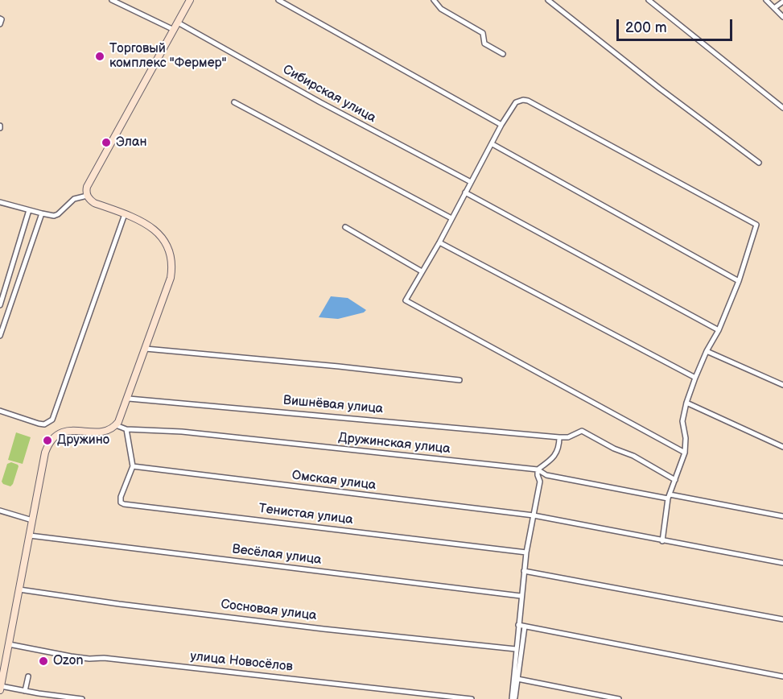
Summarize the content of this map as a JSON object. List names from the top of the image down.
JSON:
{
  "streets": {
    "street": [
      "Сибирская улица",
      "Вишнёвая улица",
      "Дружинская улица",
      "Омская улица",
      "Тенистая улица",
      "Весёлая улица",
      "Сосновая улица",
      "улица Новосёлов"
    ]
  },
  "crossings": [
    ["Омская улица", "Тенистая улица"]
  ],
  "places": [
    "Торговый комплекс \"Фермер\"",
    "Элан",
    "Дружино",
    "Ozon"
  ],
  "scale_bar": "200 m"
}
